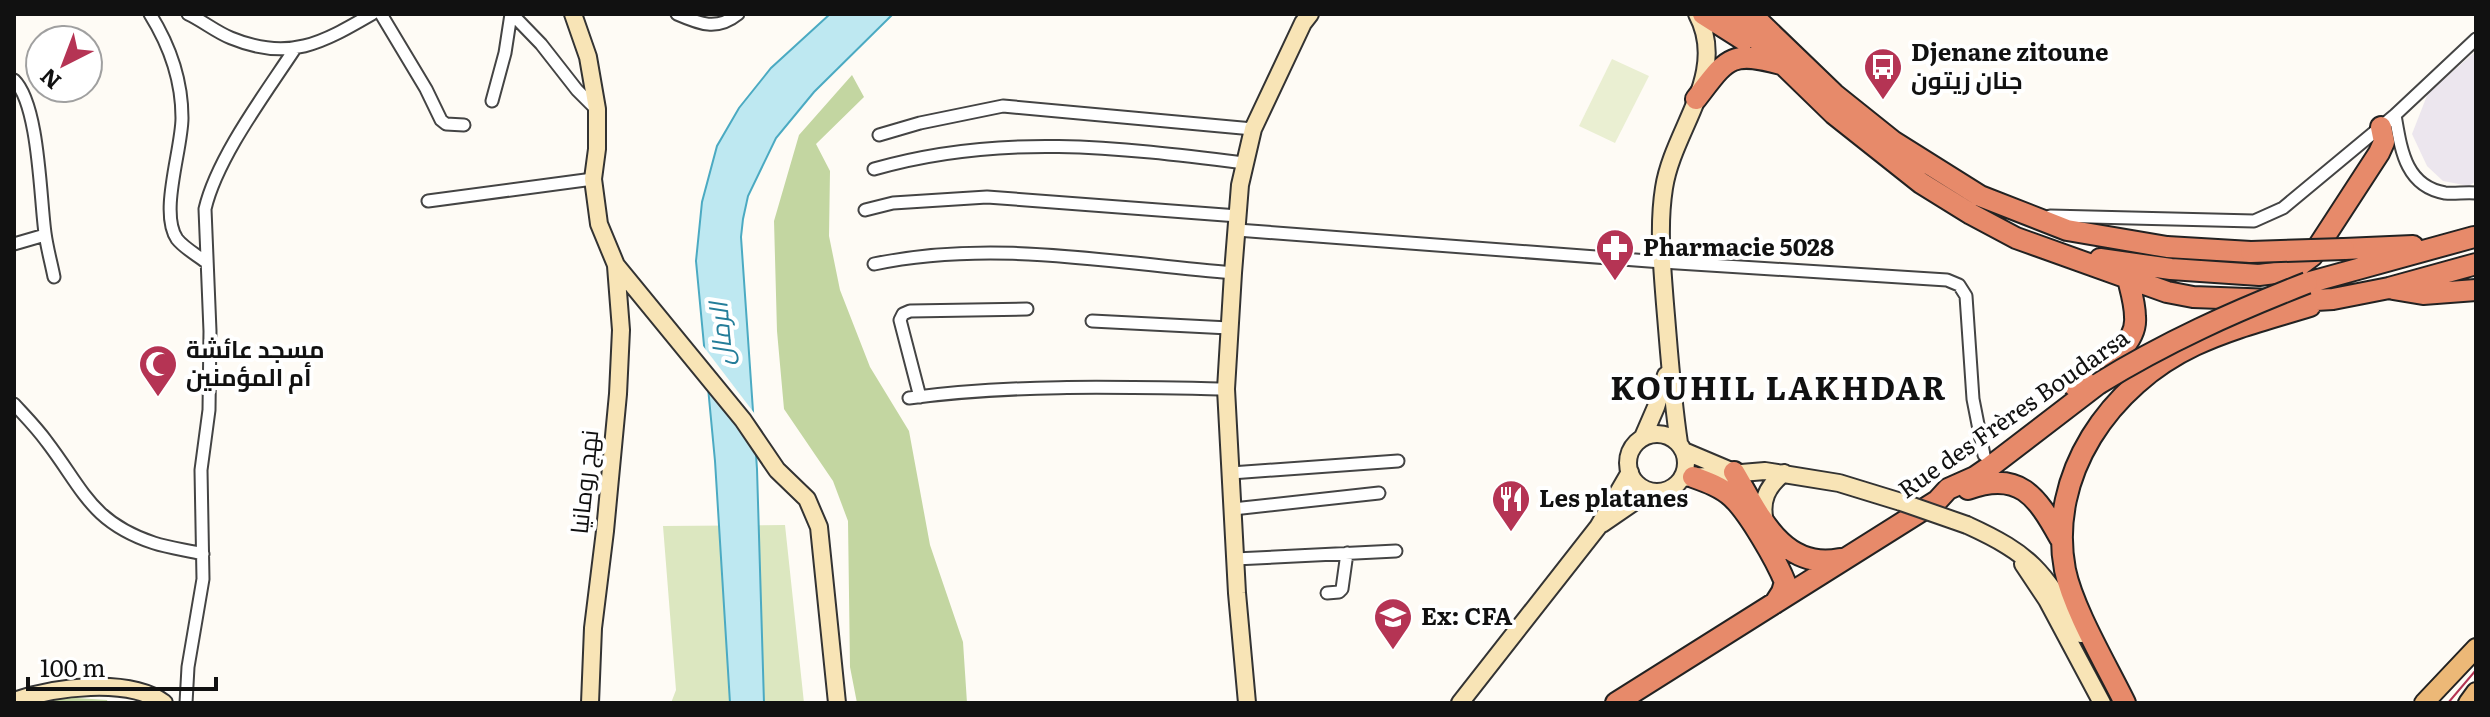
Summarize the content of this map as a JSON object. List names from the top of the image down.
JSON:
{
  "streets": {
    "highway": ["Rue des Frères Boudarsa"],
    "street": ["نهج رومانيا"]
  },
  "districts": ["KOUHIL LAKHDAR"],
  "water": ["الرمال"],
  "places": {
    "bus stop": ["Djenane zitoune جنان زيتون"],
    "pharmacy": ["Pharmacie 5028"],
    "mosque": ["مسجد عائشة أم المؤمنين"],
    "restaurant": ["Les platanes"],
    "school or university": ["Ex: CFA"]
  },
  "scale_bar": "100 m",
  "north": "bottom left"
}
